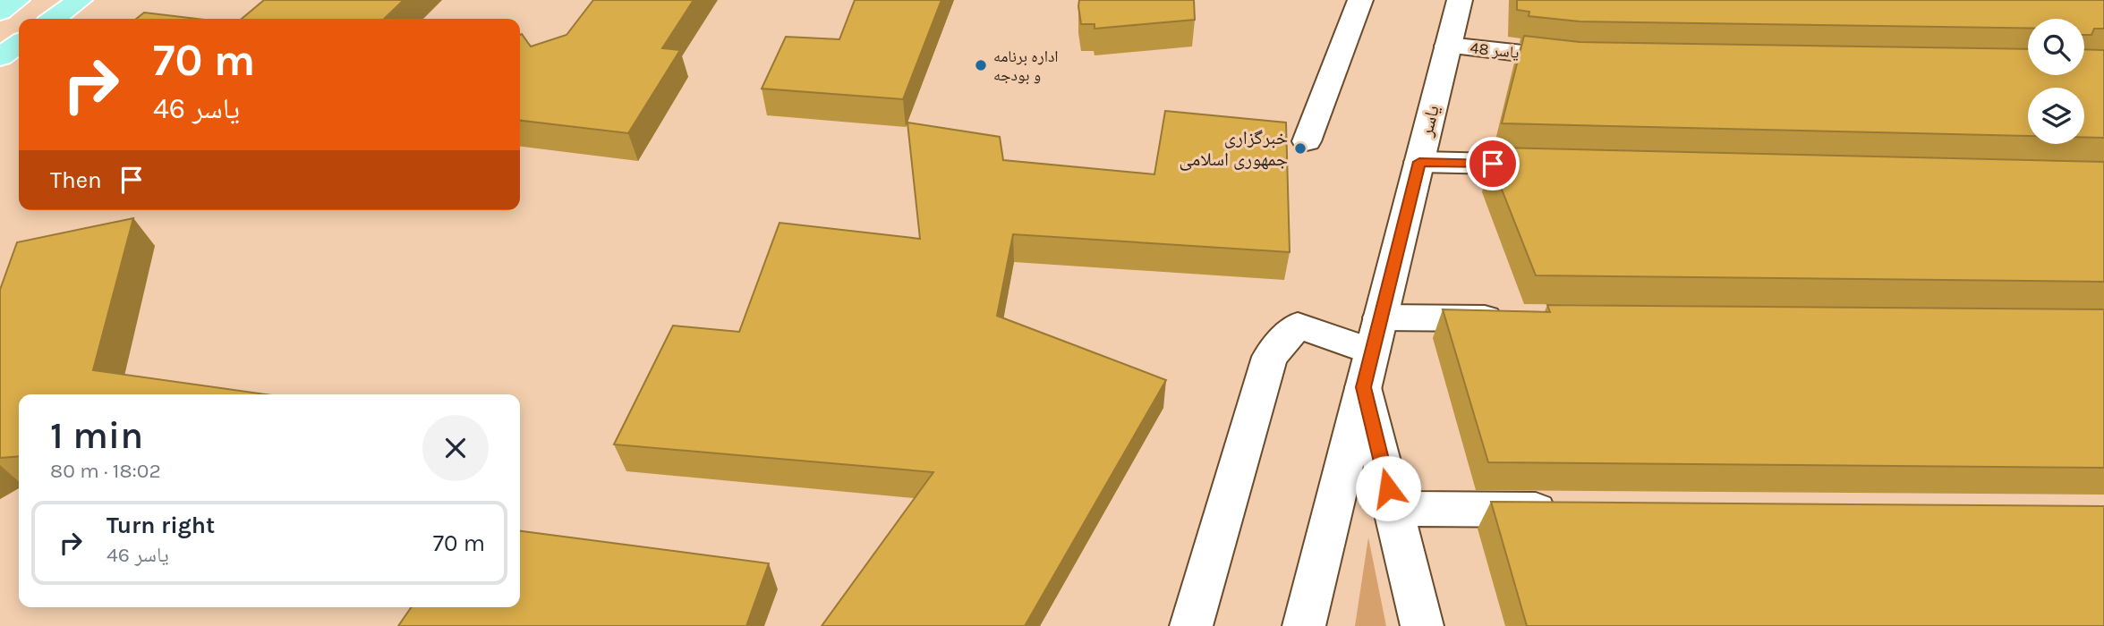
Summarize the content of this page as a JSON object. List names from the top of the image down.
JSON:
{
  "streets": {
    "street": ["یاسر 48", "یاسر"]
  },
  "crossings": [
    ["یاسر 48", "یاسر"]
  ],
  "places": ["اداره برنامه و بودجه", "خبرگزاری جمهوری اسلامی"],
  "page": {
    "turn": ["70 m", "یاسر 46"],
    "then": "Then",
    "heading": ["1 min", "80 m · 18:02"],
    "list": [
      {
        "name": "Turn right",
        "note": "یاسر 46",
        "value": "70 m"
      }
    ]
  }
}
